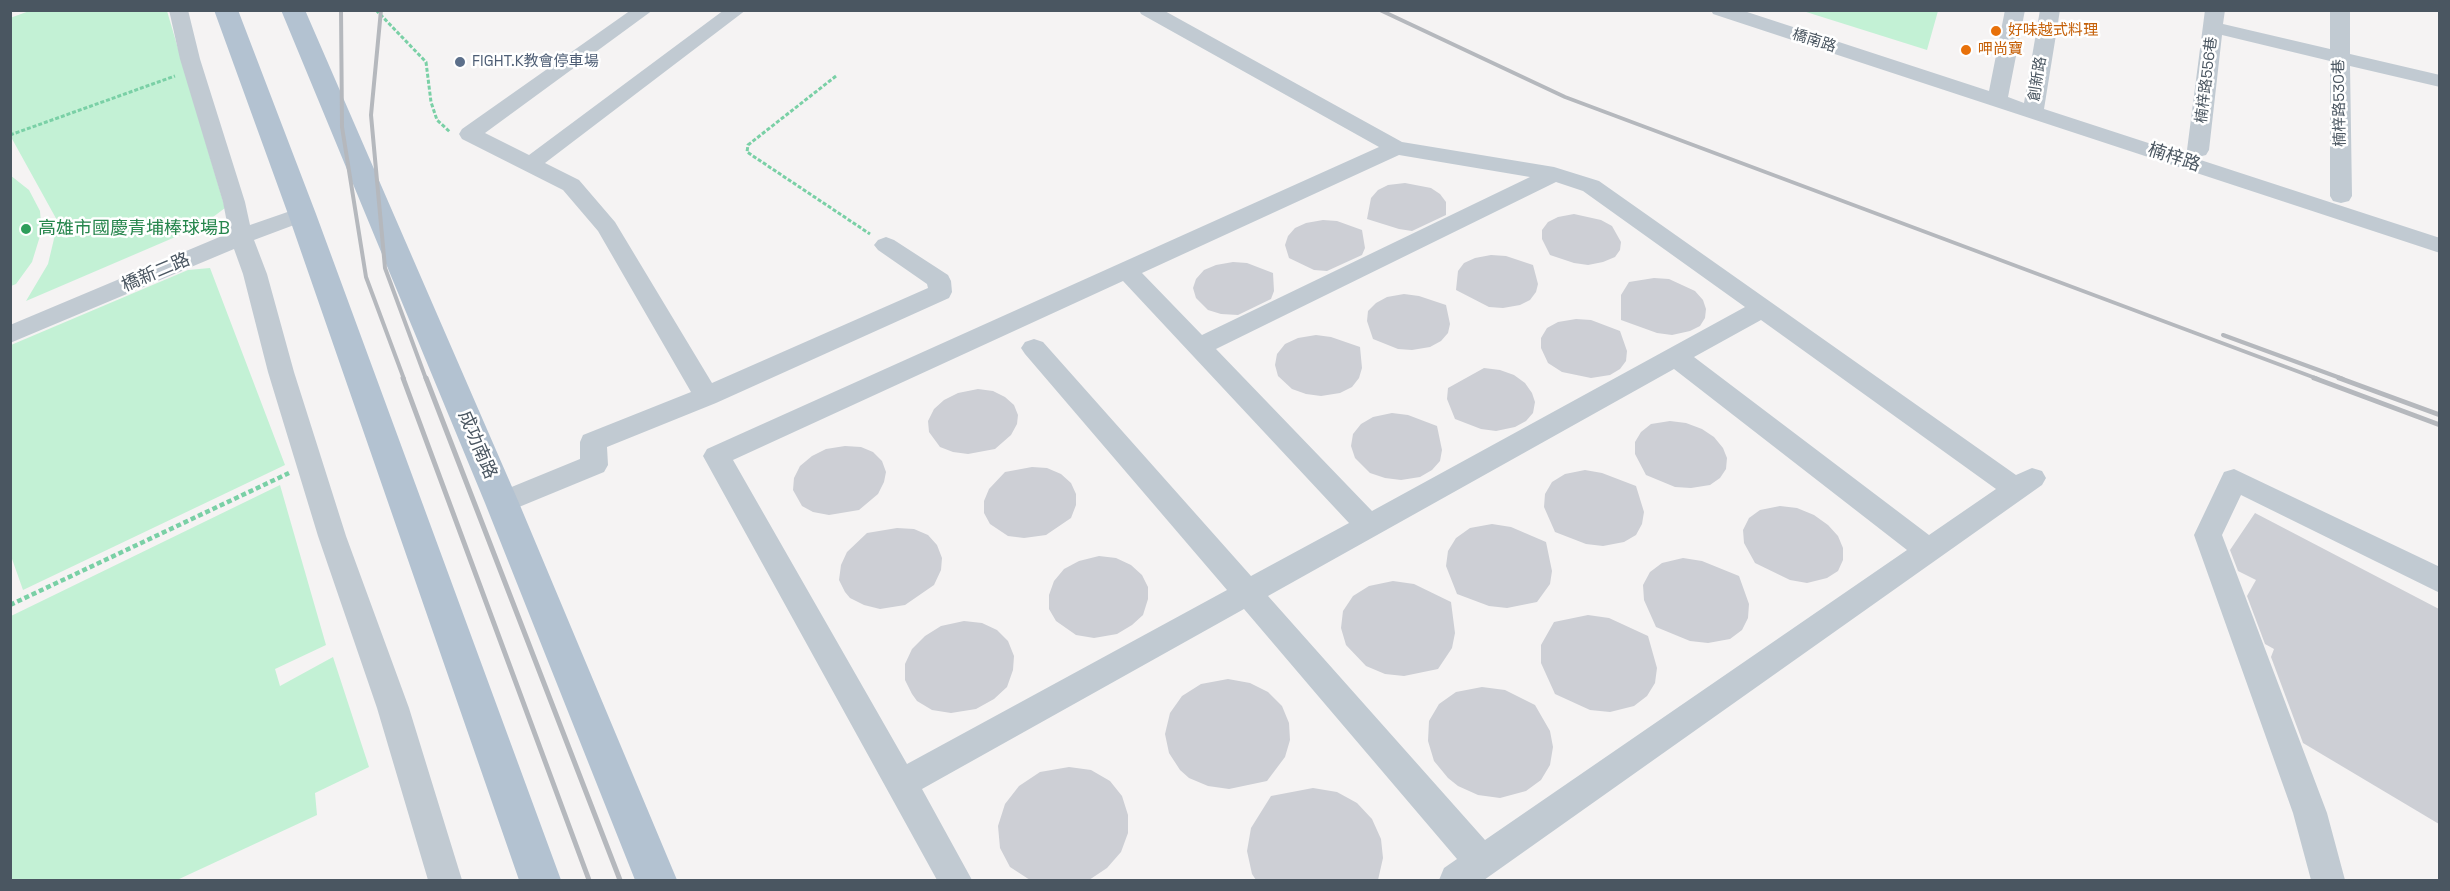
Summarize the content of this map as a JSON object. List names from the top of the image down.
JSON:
{
  "streets": {
    "main road": ["成功南路"],
    "street": [
      "橋南路",
      "創新路",
      "楠梓路556巷",
      "楠梓路530巷",
      "楠梓路",
      "橋新二路"
    ]
  },
  "crossings": [
    ["橋南路", "楠梓路"],
    ["創新路", "楠梓路"],
    ["楠梓路556巷", "楠梓路"],
    ["楠梓路530巷", "楠梓路"]
  ],
  "places": [
    "好味越式料理",
    "呷尚寶",
    "FIGHT.K教會停車場",
    "高雄市國慶青埔棒球場B"
  ]
}
